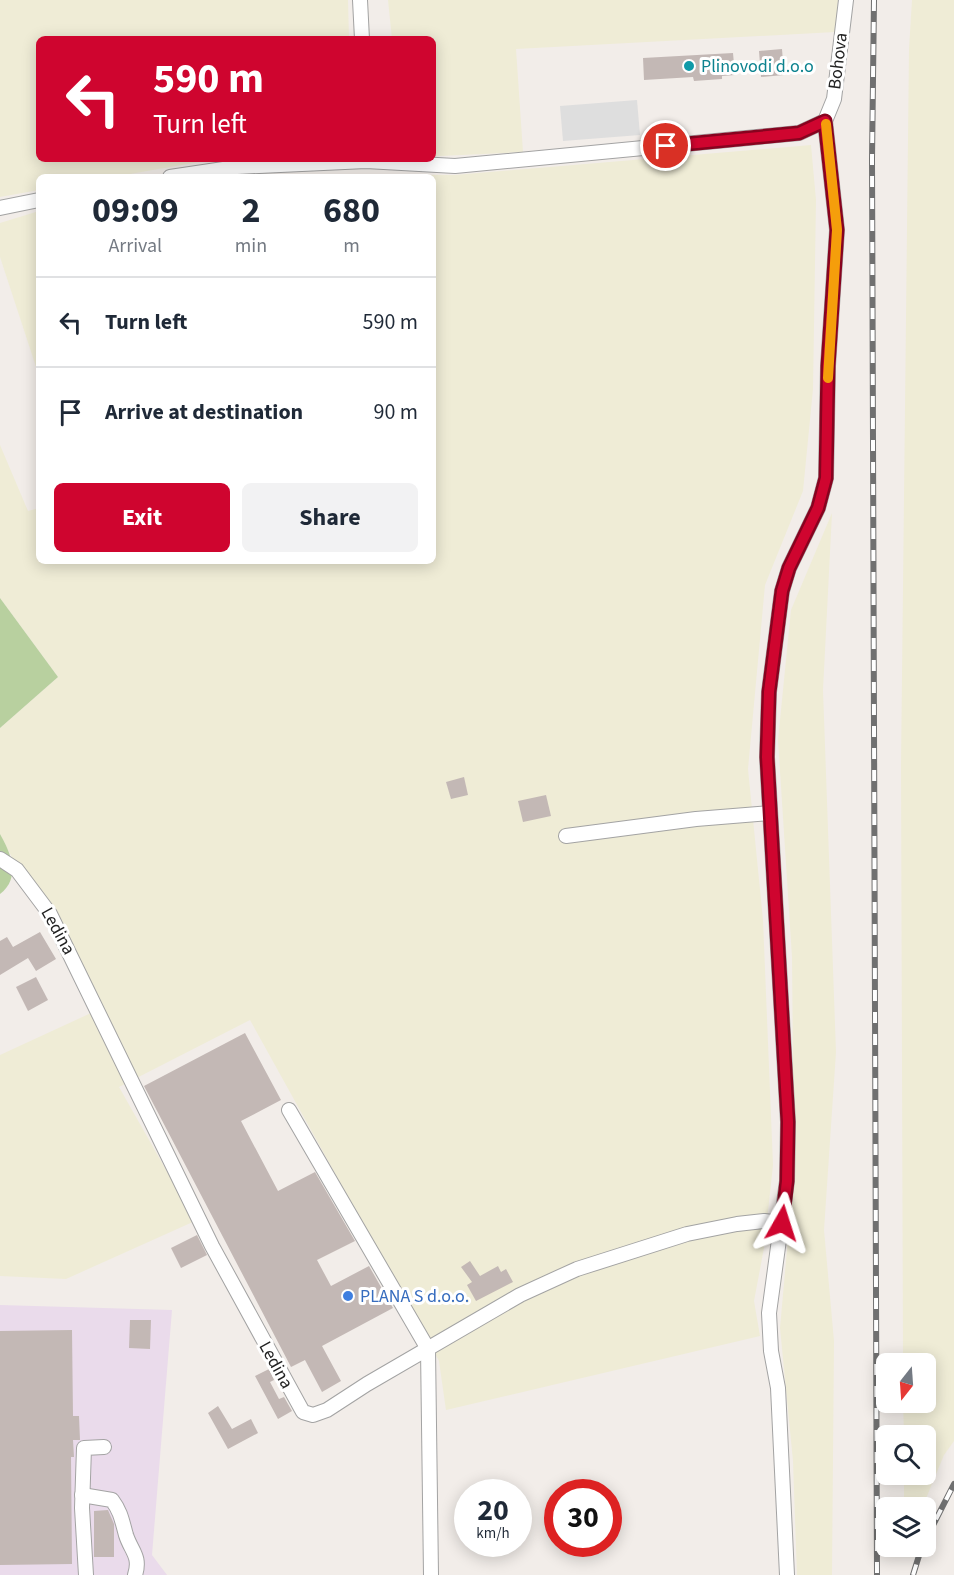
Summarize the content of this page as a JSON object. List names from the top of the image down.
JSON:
{
  "streets": {
    "street": ["Bohova", "Ledina"]
  },
  "places": ["Plinovodi d.o.o", "PLANA S d.o.o."],
  "north": "bottom",
  "page": {
    "turn": ["590 m", "Turn left"],
    "eta": [
      "09:09",
      "Arrival",
      "2",
      "min",
      "680",
      "m"
    ],
    "list": [
      {
        "name": "Turn left",
        "value": "590 m"
      },
      {
        "name": "Arrive at destination",
        "value": "90 m"
      }
    ],
    "buttons": ["Exit", "Share"],
    "speed": "20 km/h",
    "limit": "30"
  }
}
